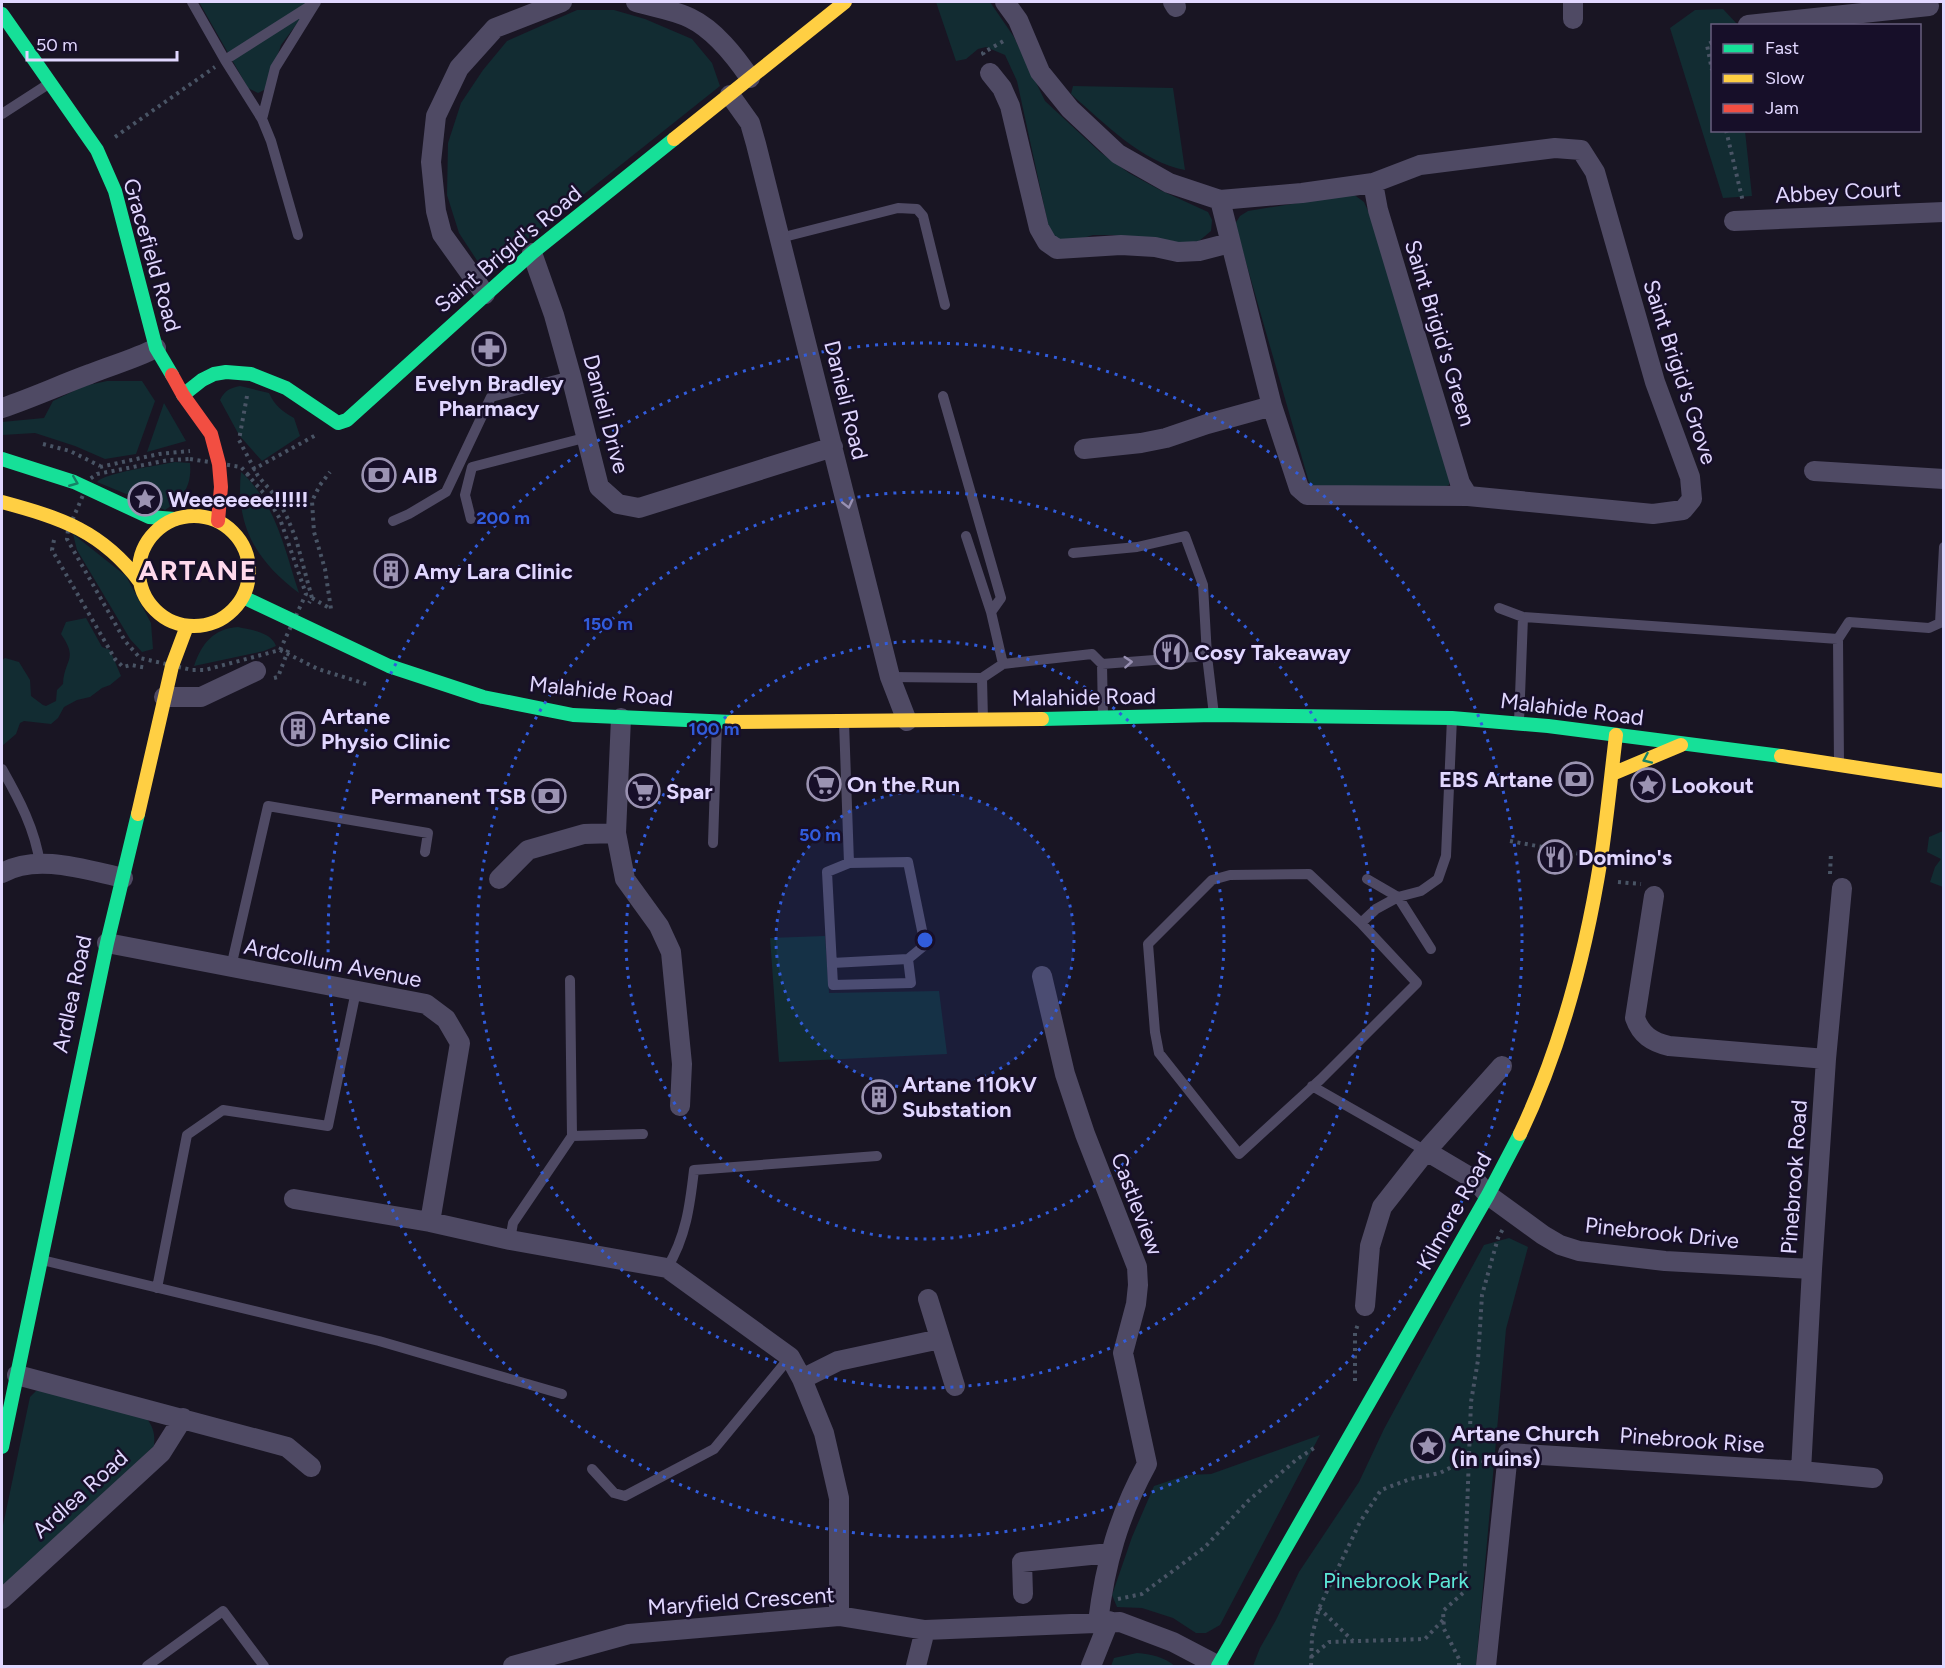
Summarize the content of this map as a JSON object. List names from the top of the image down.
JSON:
{
  "streets": {
    "main road": [
      "Saint Brigid's Road",
      "Gracefield Road",
      "Malahide Road",
      "Ardlea Road",
      "Kilmore Road"
    ],
    "street": [
      "Abbey Court",
      "Saint Brigid's Green",
      "Saint Brigid's Grove",
      "Danieli Road",
      "Danieli Drive",
      "Ardcollum Avenue",
      "Pinebrook Road",
      "Castleview",
      "Pinebrook Drive",
      "Pinebrook Rise",
      "Maryfield Crescent"
    ]
  },
  "crossings": [
    ["Saint Brigid's Road", "Danieli Road"],
    ["Saint Brigid's Road", "Danieli Drive"],
    ["Gracefield Road", "Malahide Road"],
    ["Gracefield Road", "Ardlea Road"],
    ["Saint Brigid's Green", "Saint Brigid's Grove"],
    ["Danieli Road", "Danieli Drive"],
    ["Danieli Road", "Malahide Road"],
    ["Malahide Road", "Ardlea Road"],
    ["Malahide Road", "Kilmore Road"],
    ["Ardcollum Avenue", "Ardlea Road"],
    ["Pinebrook Road", "Pinebrook Drive"],
    ["Pinebrook Road", "Pinebrook Rise"],
    ["Castleview", "Maryfield Crescent"],
    ["Kilmore Road", "Pinebrook Drive"],
    ["Kilmore Road", "Maryfield Crescent"]
  ],
  "one_way": ["Danieli Road"],
  "districts": ["ARTANE"],
  "parks": ["Pinebrook Park"],
  "places": {
    "pharmacy": ["Evelyn Bradley Pharmacy"],
    "bank": ["AIB", "EBS Artane", "Permanent TSB"],
    "place": ["Weeeeeee!!!!!", "Lookout", "Artane Church (in ruins)"],
    "building": ["Amy Lara Clinic", "Artane Physio Clinic", "Artane 110kV Substation"],
    "restaurant": ["Cosy Takeaway", "Domino's"],
    "supermarket": ["On the Run", "Spar"]
  },
  "legend": ["Fast", "Slow", "Jam"],
  "scale_bar": "50 m",
  "rings": [
    "200 m",
    "150 m",
    "100 m",
    "50 m"
  ]
}
